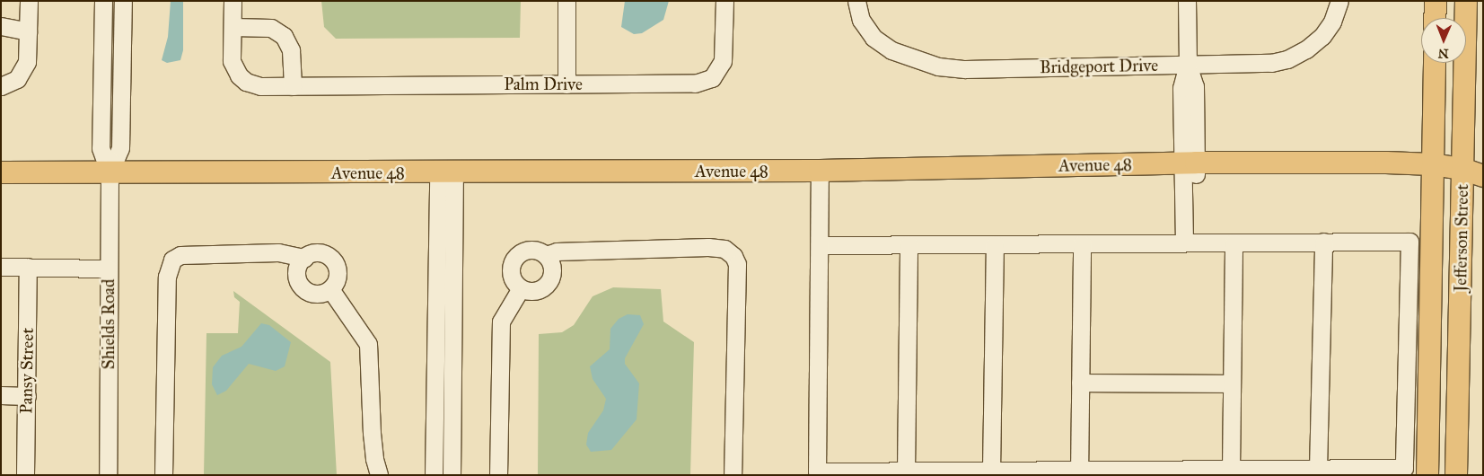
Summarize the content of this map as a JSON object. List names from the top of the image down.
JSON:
{
  "streets": {
    "main road": ["Avenue 48", "Jefferson Street"],
    "street": [
      "Bridgeport Drive",
      "Palm Drive",
      "Shields Road",
      "Pansy Street"
    ]
  },
  "crossings": [
    ["Avenue 48", "Jefferson Street"],
    ["Avenue 48", "Shields Road"]
  ],
  "north": "bottom"
}
